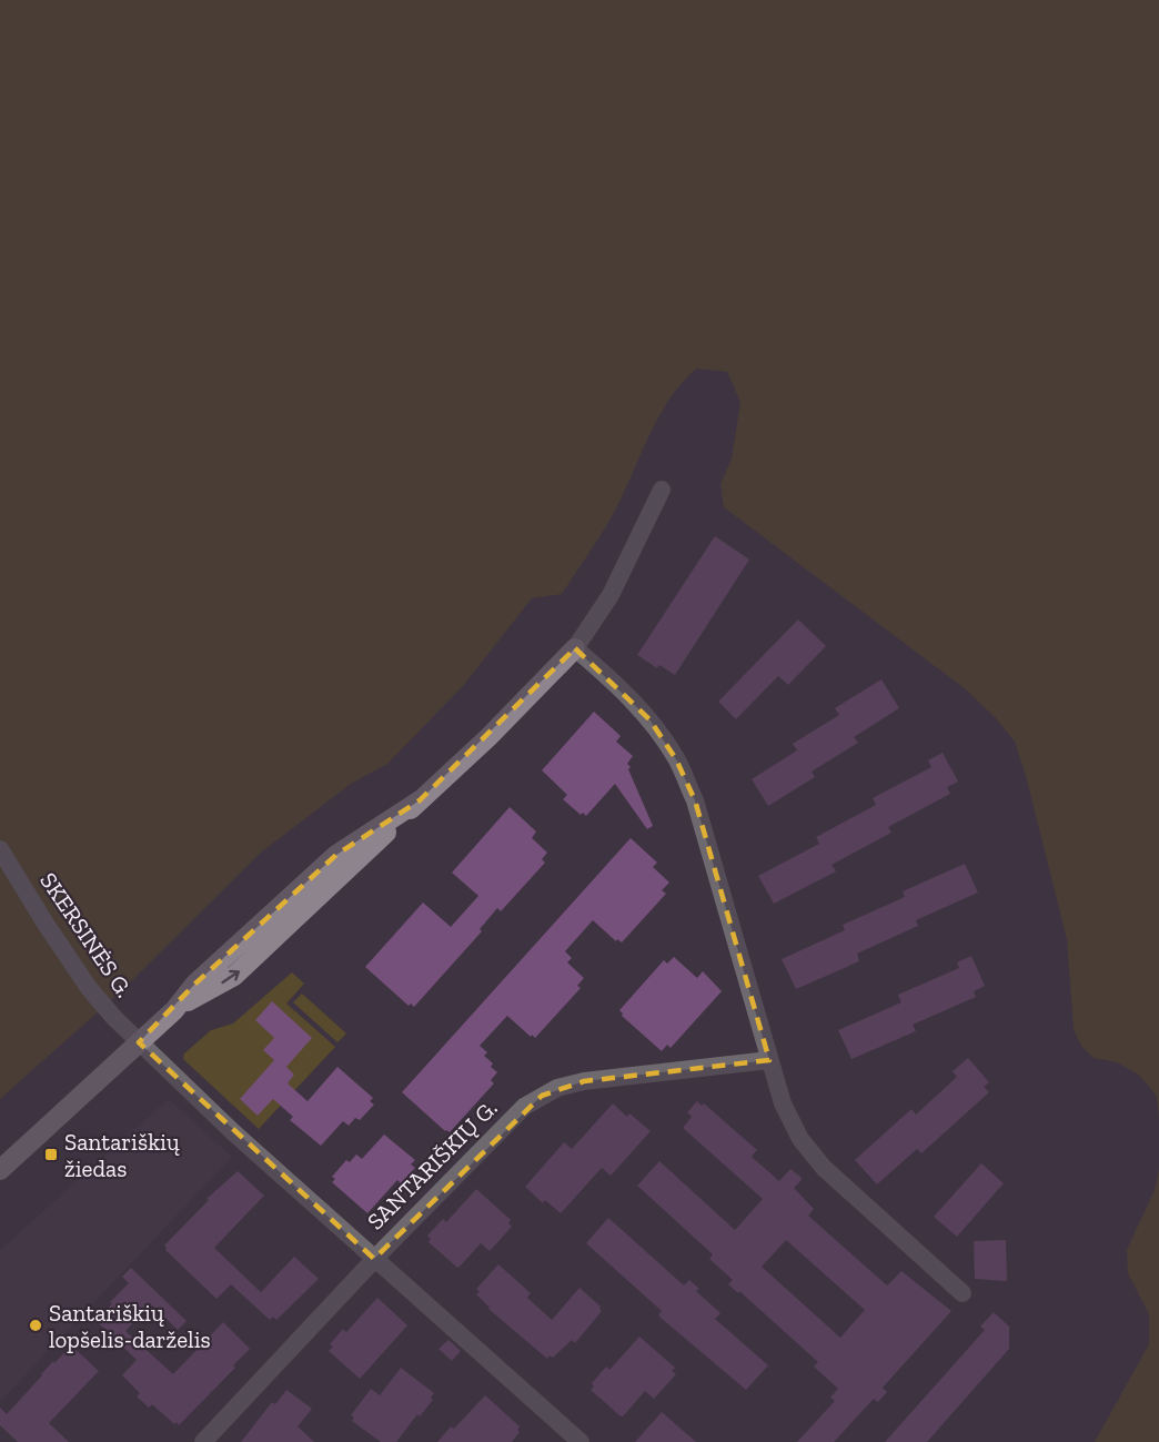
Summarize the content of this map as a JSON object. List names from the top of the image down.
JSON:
{
  "streets": {
    "street": ["SKERSINĖS G.", "SANTARIŠKIŲ G."]
  },
  "crossings": [
    ["SKERSINĖS G.", "SANTARIŠKIŲ G."]
  ],
  "places": {
    "transit": ["Santariškių žiedas"],
    "other": ["Santariškių lopšelis-darželis"]
  }
}
